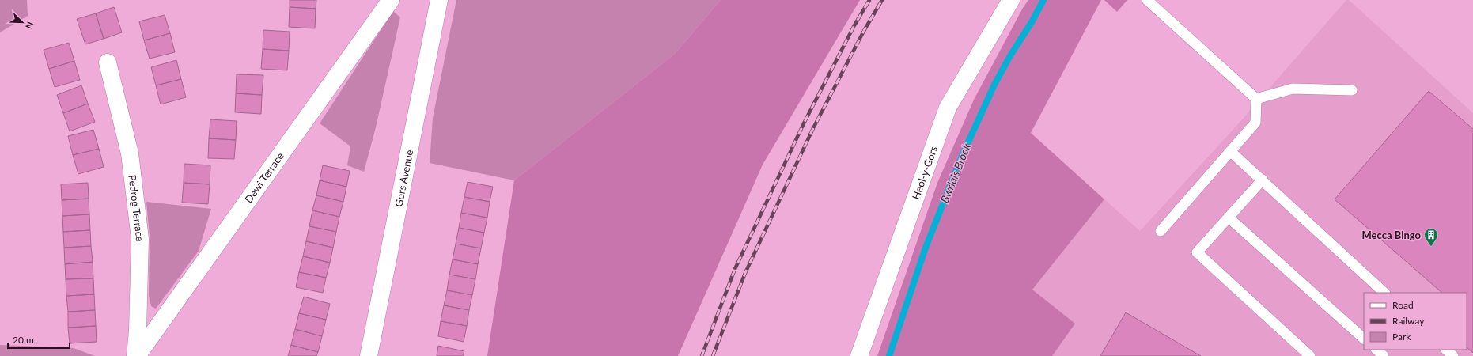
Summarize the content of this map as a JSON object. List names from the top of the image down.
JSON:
{
  "streets": {
    "street": [
      "Heol-y-Gors",
      "Dewi Terrace",
      "Gors Avenue",
      "Pedrog Terrace"
    ]
  },
  "crossings": [
    ["Dewi Terrace", "Pedrog Terrace"]
  ],
  "water": ["Bwrlais Brook"],
  "places": {
    "building": ["Mecca Bingo"]
  },
  "legend": ["Road", "Railway", "Park"],
  "scale_bar": "20 m",
  "north": "bottom right"
}
